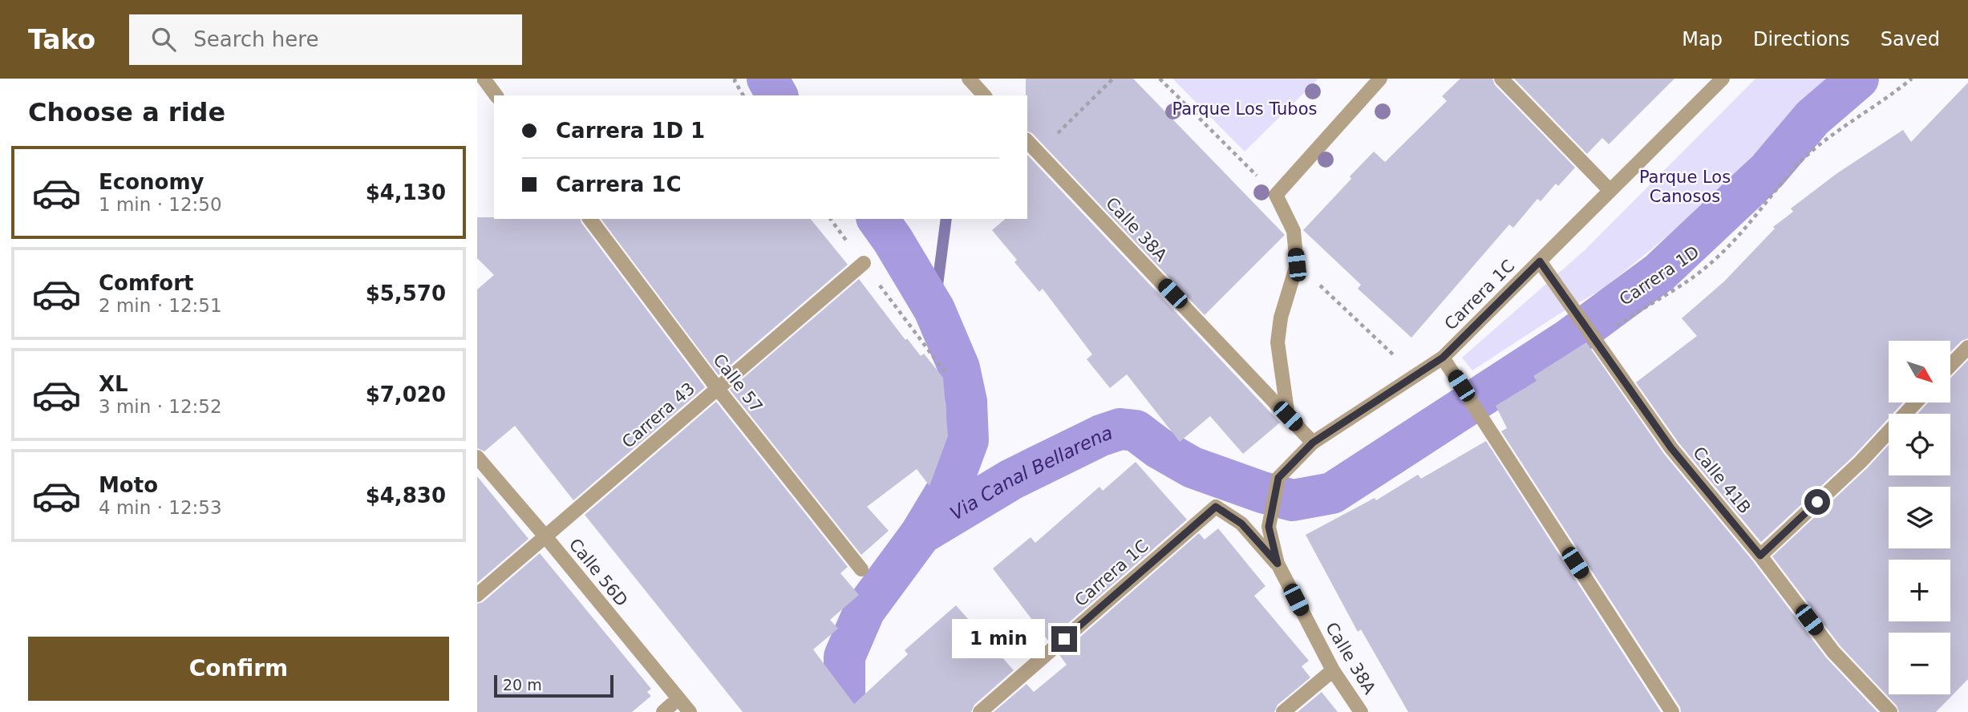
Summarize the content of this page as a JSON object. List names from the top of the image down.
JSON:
{
  "streets": {
    "street": [
      "Calle 38A",
      "Carrera 1C",
      "Calle 57",
      "Carrera 43",
      "Calle 41B",
      "Calle 56D"
    ],
    "path": ["Carrera 1D"]
  },
  "crossings": [
    ["Calle 38A", "Carrera 1C"],
    ["Carrera 1D", "Calle 41B"],
    ["Carrera 1C", "Calle 41B"],
    ["Calle 57", "Carrera 43"],
    ["Carrera 43", "Calle 56D"]
  ],
  "water": ["Via Canal Bellarena"],
  "parks": ["Parque Los Tubos", "Parque Los Canosos"],
  "scale_bar": "20 m",
  "north": "bottom right",
  "page": {
    "header": "Tako",
    "search": "Search here",
    "nav": ["Map", "Directions", "Saved"],
    "heading": "Choose a ride",
    "banner": ["Carrera 1D 1", "Carrera 1C"],
    "list": [
      {
        "name": "Economy",
        "note": "1 min · 12:50",
        "value": "$4,130"
      },
      {
        "name": "Comfort",
        "note": "2 min · 12:51",
        "value": "$5,570"
      },
      {
        "name": "XL",
        "note": "3 min · 12:52",
        "value": "$7,020"
      },
      {
        "name": "Moto",
        "note": "4 min · 12:53",
        "value": "$4,830"
      }
    ],
    "map_buttons": ["+", "−"],
    "bubble": "1 min",
    "buttons": "Confirm",
    "scale": "20 m"
  }
}
